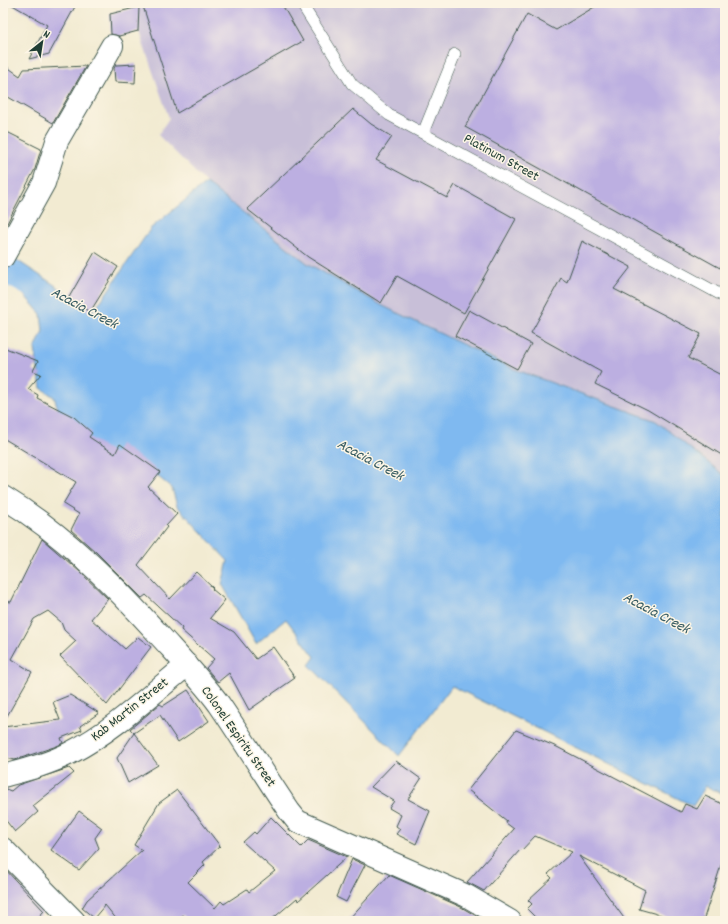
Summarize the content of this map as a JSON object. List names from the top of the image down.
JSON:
{
  "streets": {
    "street": ["Kab Martin Street", "Colonel Espiritu Street"],
    "lane": ["Platinum Street"]
  },
  "crossings": [
    ["Kab Martin Street", "Colonel Espiritu Street"]
  ],
  "water": ["Acacia Creek"],
  "north": "top right"
}
